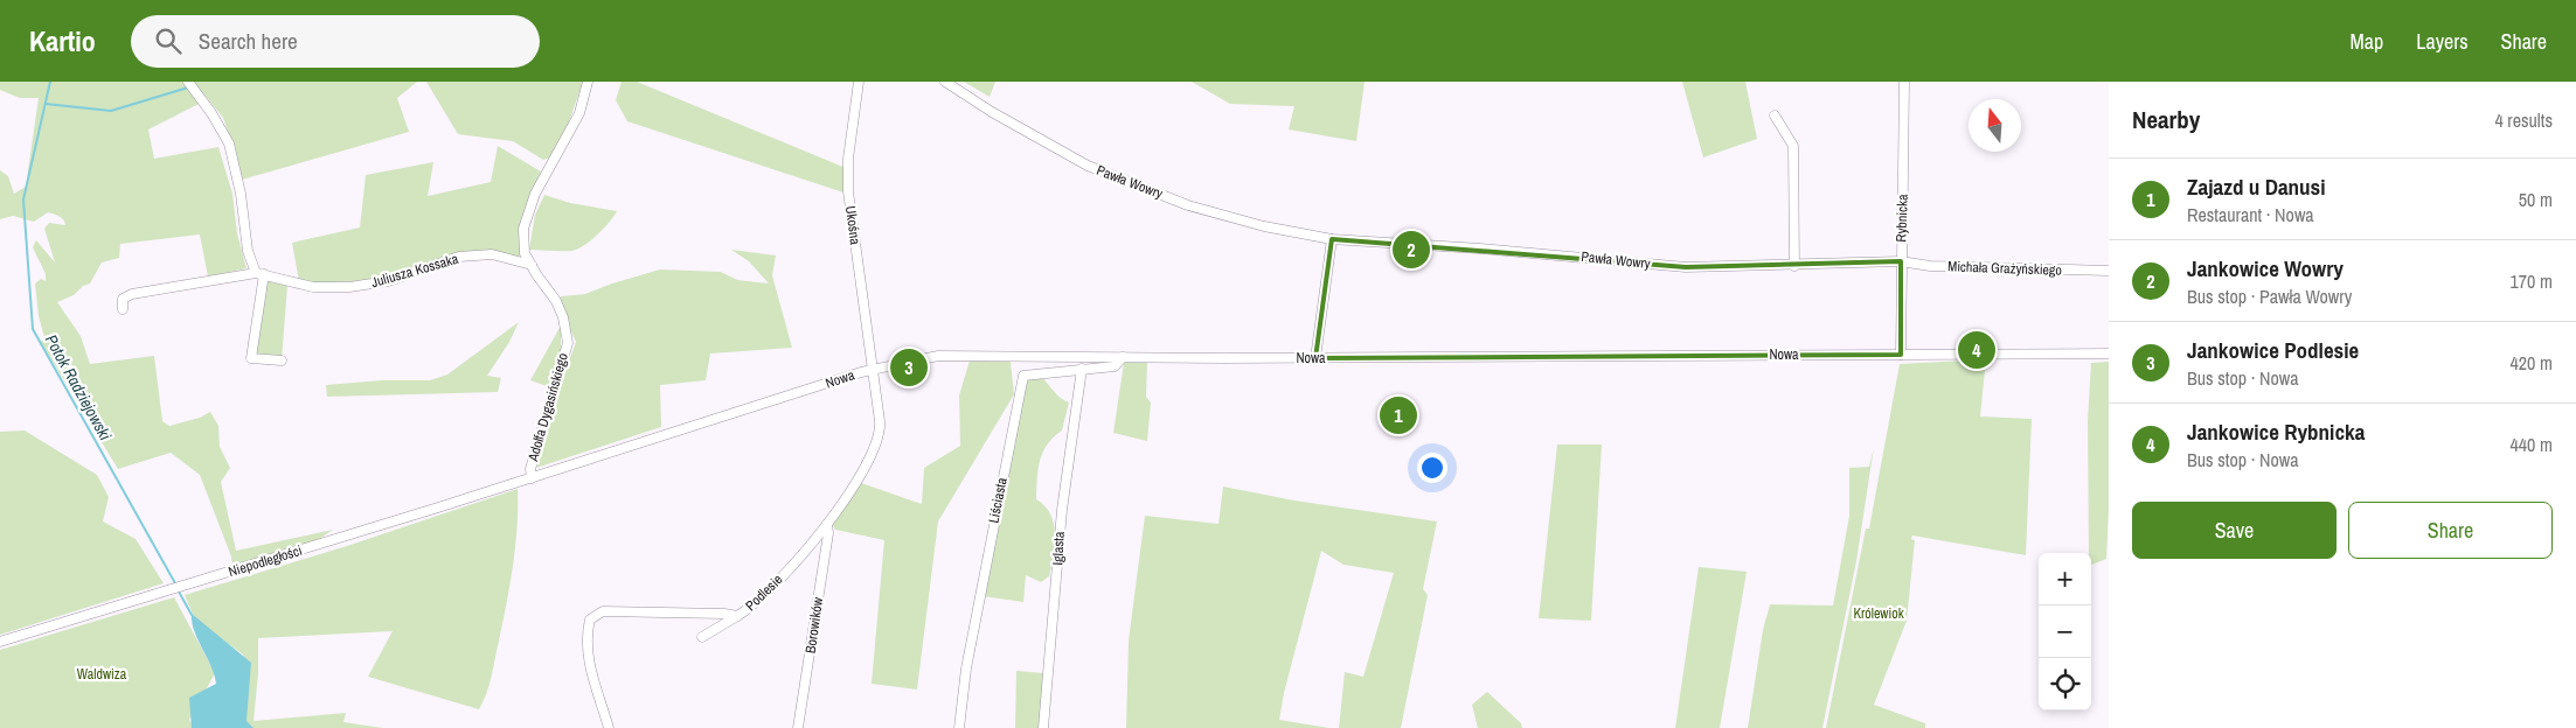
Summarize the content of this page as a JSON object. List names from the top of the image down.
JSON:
{
  "streets": {
    "street": [
      "Pawła Wowry",
      "Rybnicka",
      "Ukośna",
      "Michała Grażyńskiego",
      "Juliusza Kossaka",
      "Nowa",
      "Adolfa Dygasińskiego",
      "Liściasta",
      "Iglasta",
      "Niepodległości",
      "Podlesie",
      "Borowików"
    ]
  },
  "crossings": [
    ["Pawła Wowry", "Rybnicka"],
    ["Pawła Wowry", "Michała Grażyńskiego"],
    ["Rybnicka", "Michała Grażyńskiego"],
    ["Rybnicka", "Nowa"],
    ["Ukośna", "Nowa"],
    ["Ukośna", "Podlesie"],
    ["Juliusza Kossaka", "Adolfa Dygasińskiego"],
    ["Nowa", "Adolfa Dygasińskiego"],
    ["Nowa", "Liściasta"],
    ["Nowa", "Niepodległości"],
    ["Nowa", "Podlesie"],
    ["Adolfa Dygasińskiego", "Niepodległości"],
    ["Liściasta", "Iglasta"],
    ["Podlesie", "Borowików"]
  ],
  "water": ["Potok Radziejowski"],
  "parks": ["Królewiok", "Waldwiza"],
  "north": "top",
  "page": {
    "header": "Kartio",
    "search": "Search here",
    "nav": ["Map", "Layers", "Share"],
    "heading": ["Nearby", "4 results"],
    "list": [
      {
        "mark": "1",
        "name": "Zajazd u Danusi",
        "note": "Restaurant · Nowa",
        "value": "50 m"
      },
      {
        "mark": "2",
        "name": "Jankowice Wowry",
        "note": "Bus stop · Pawła Wowry",
        "value": "170 m"
      },
      {
        "mark": "3",
        "name": "Jankowice Podlesie",
        "note": "Bus stop · Nowa",
        "value": "420 m"
      },
      {
        "mark": "4",
        "name": "Jankowice Rybnicka",
        "note": "Bus stop · Nowa",
        "value": "440 m"
      }
    ],
    "pins": [
      "2",
      "4",
      "3",
      "1"
    ],
    "buttons": ["Save", "Share"],
    "map_buttons": ["+", "−"]
  }
}
